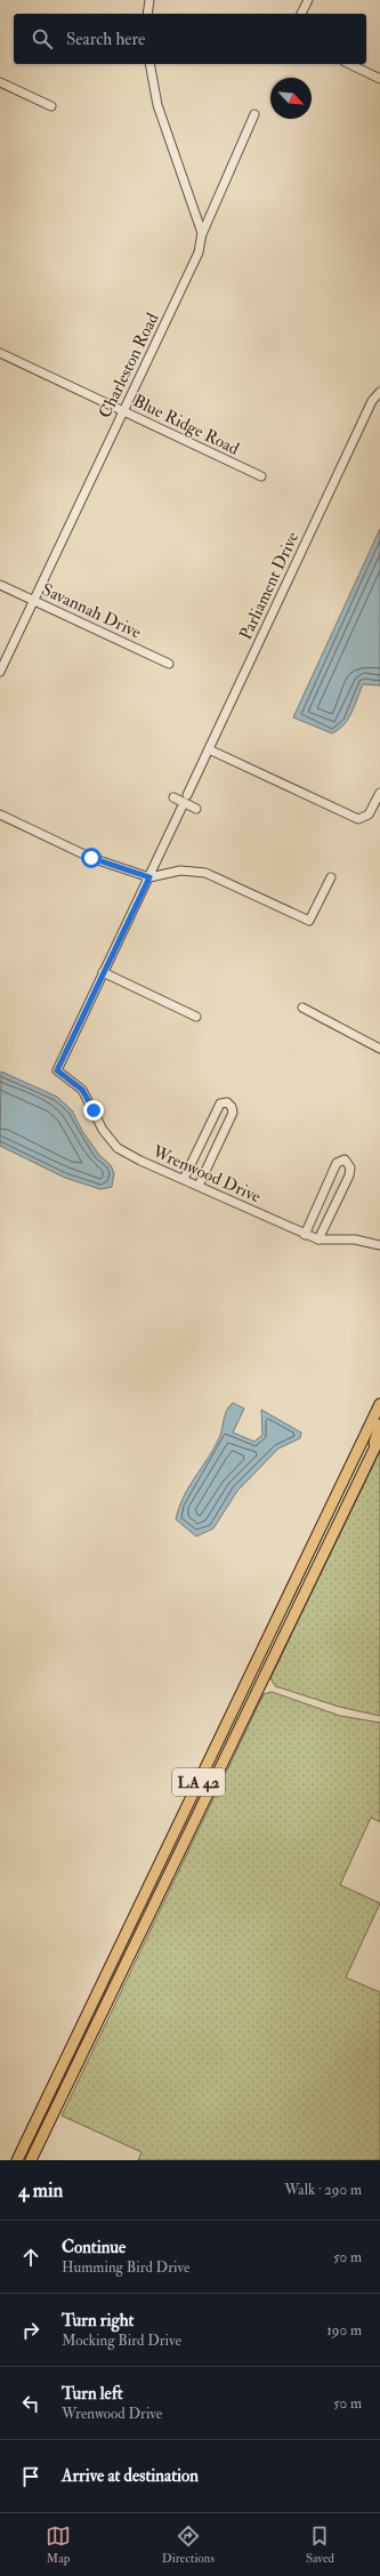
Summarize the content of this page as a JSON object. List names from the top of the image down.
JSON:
{
  "streets": {
    "main road": ["LA 42"],
    "street": [
      "Charleston Road",
      "Blue Ridge Road",
      "Parliament Drive",
      "Savannah Drive",
      "Wrenwood Drive"
    ]
  },
  "crossings": [
    ["Charleston Road", "Blue Ridge Road"],
    ["Charleston Road", "Savannah Drive"],
    ["Parliament Drive", "Wrenwood Drive"]
  ],
  "north": "bottom right",
  "page": {
    "search": "Search here",
    "heading": ["4 min", "Walk · 290 m"],
    "list": [
      ["Continue", "Humming Bird Drive", "50 m"],
      ["Turn right", "Mocking Bird Drive", "190 m"],
      ["Turn left", "Wrenwood Drive", "50 m"],
      "Arrive at destination"
    ],
    "nav": ["Map", "Directions", "Saved"]
  }
}
